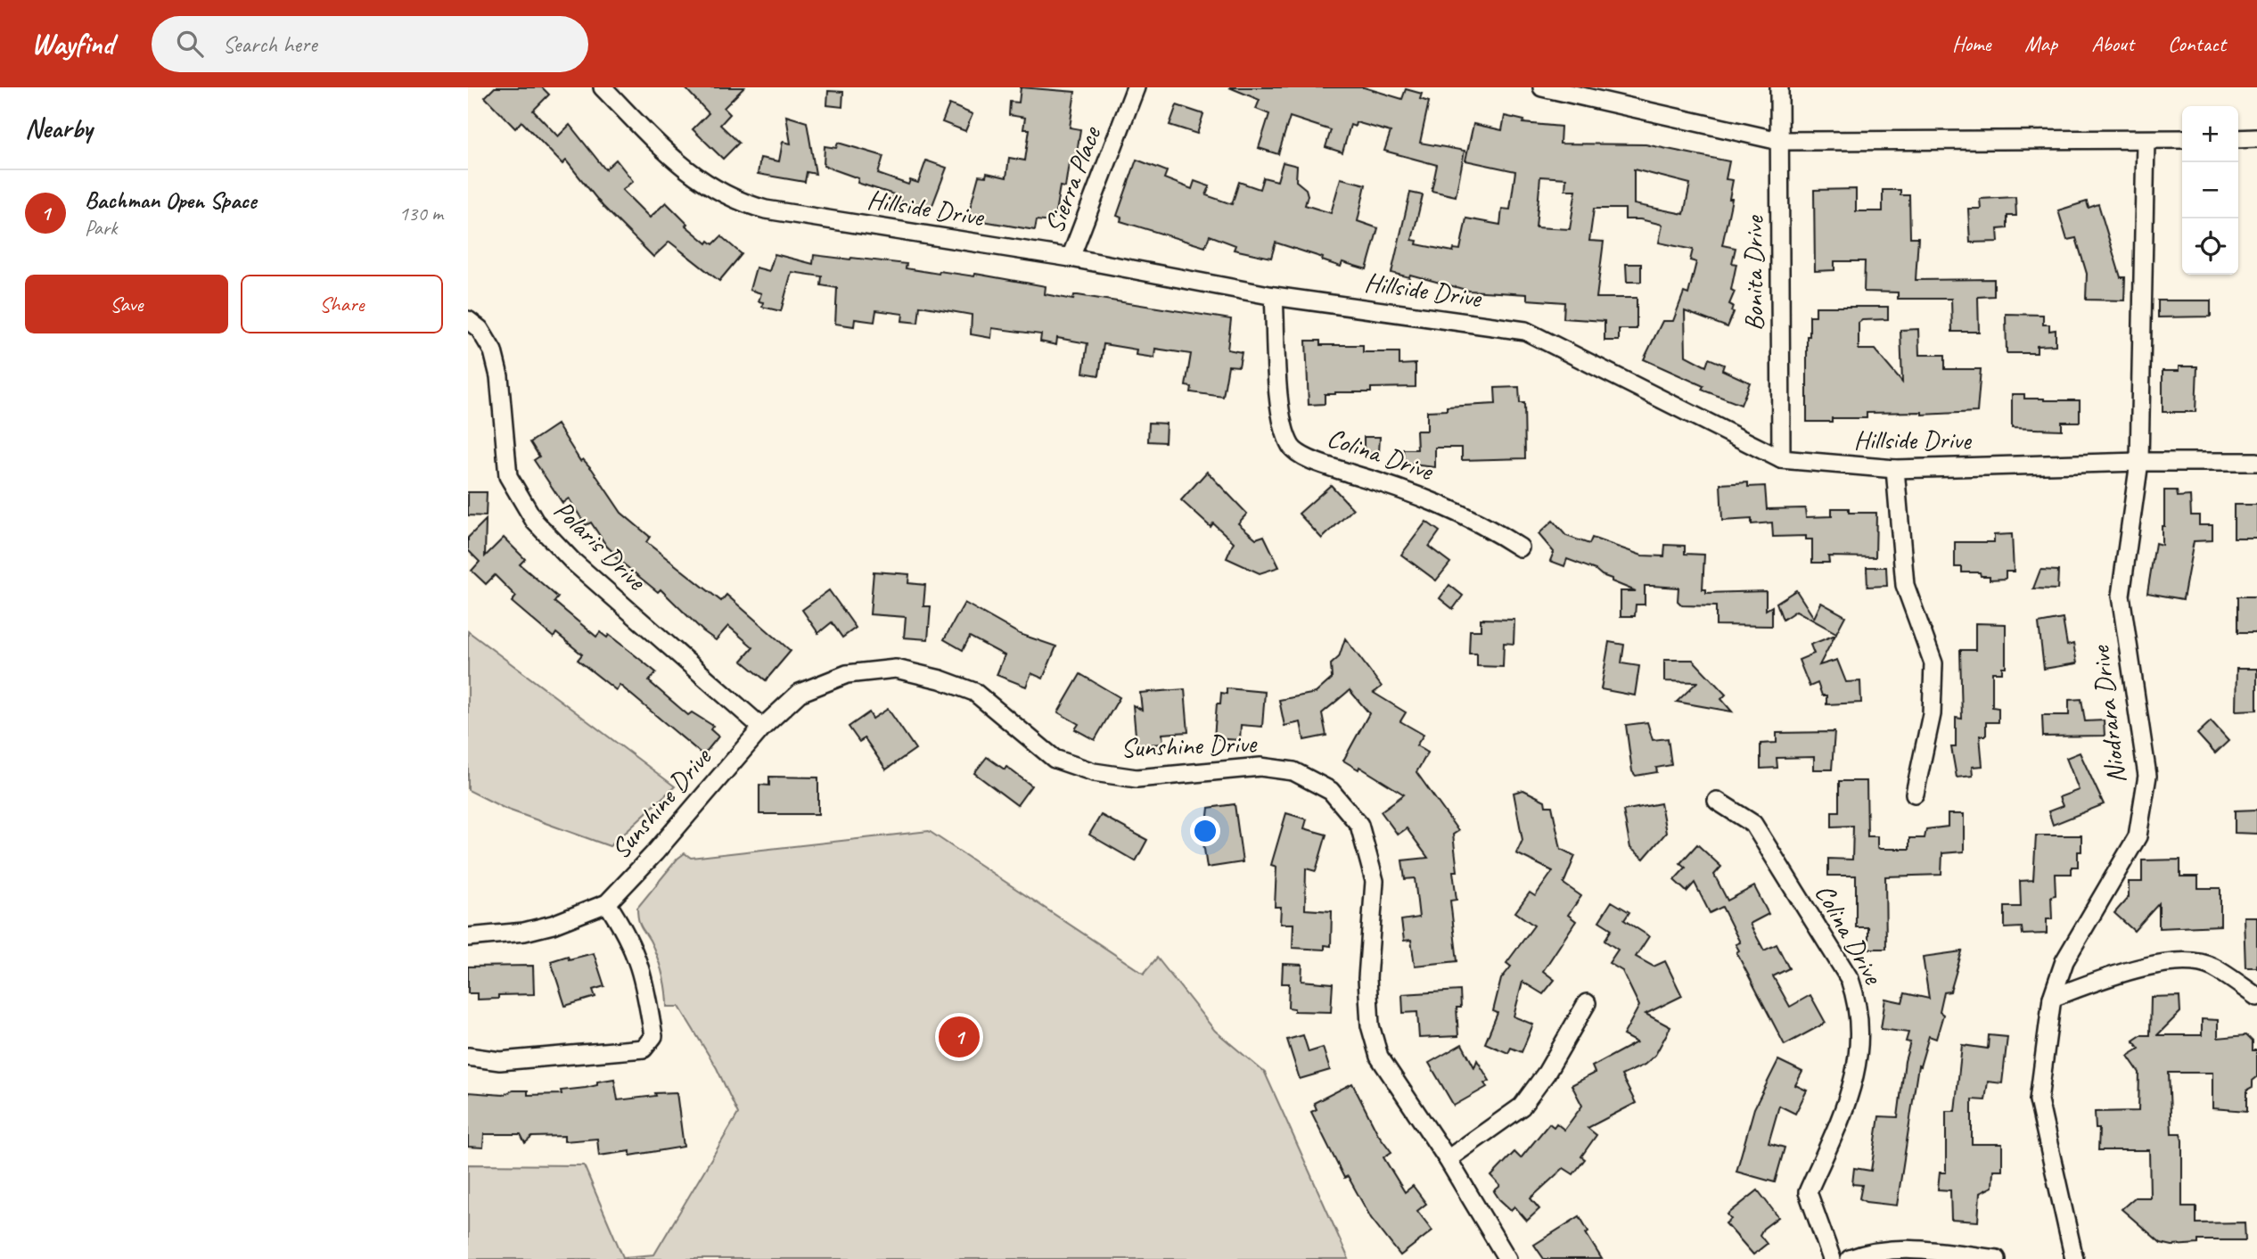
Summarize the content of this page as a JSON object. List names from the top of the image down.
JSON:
{
  "streets": {
    "street": [
      "Sierra Place",
      "Hillside Drive",
      "Bonita Drive",
      "Colina Drive",
      "Polaris Drive",
      "Niodrara Drive",
      "Sunshine Drive"
    ]
  },
  "crossings": [
    ["Sierra Place", "Hillside Drive"],
    ["Hillside Drive", "Bonita Drive"],
    ["Hillside Drive", "Colina Drive"],
    ["Hillside Drive", "Niodrara Drive"],
    ["Polaris Drive", "Sunshine Drive"]
  ],
  "page": {
    "header": "Wayfind",
    "search": "Search here",
    "nav": [
      "Home",
      "Map",
      "About",
      "Contact"
    ],
    "heading": "Nearby",
    "map_buttons": ["+", "−"],
    "list": [
      {
        "mark": "1",
        "name": "Bachman Open Space",
        "note": "Park",
        "value": "130 m"
      }
    ],
    "buttons": ["Save", "Share"],
    "pins": "1"
  }
}
